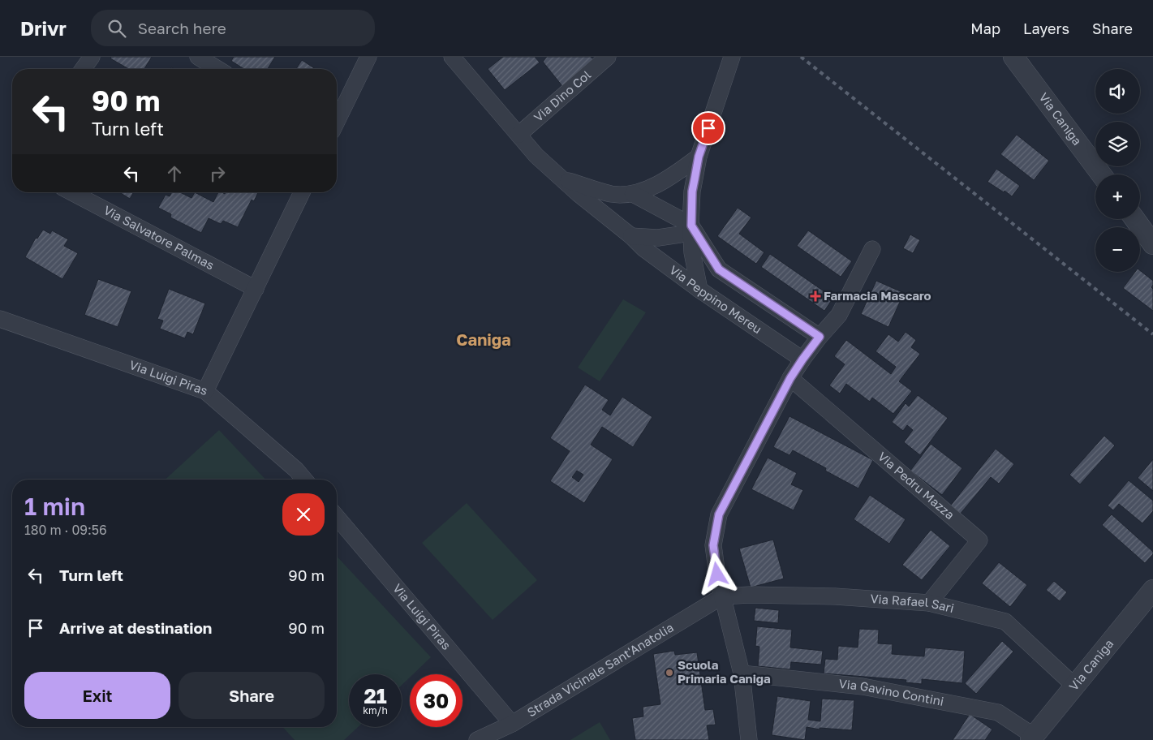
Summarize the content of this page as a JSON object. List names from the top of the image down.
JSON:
{
  "streets": {
    "street": [
      "Via Dino Col",
      "Via Caniga",
      "Via Salvatore Palmas",
      "Via Peppino Mereu",
      "Via Luigi Piras",
      "Via Pedru Mazza",
      "Via Rafael Sari",
      "Strada Vicinale Sant'Anatolia",
      "Via Gavino Contini"
    ]
  },
  "crossings": [
    ["Via Dino Col", "Via Peppino Mereu"],
    ["Via Caniga", "Via Rafael Sari"],
    ["Via Caniga", "Via Gavino Contini"],
    ["Via Luigi Piras", "Strada Vicinale Sant'Anatolia"],
    ["Via Pedru Mazza", "Via Rafael Sari"],
    ["Via Rafael Sari", "Strada Vicinale Sant'Anatolia"]
  ],
  "districts": ["Caniga"],
  "places": {
    "health": ["Farmacia Mascaro"],
    "other": ["Scuola Primaria Caniga"]
  },
  "page": {
    "header": "Drivr",
    "search": "Search here",
    "nav": ["Map", "Layers", "Share"],
    "map_buttons": ["+", "−"],
    "turn": ["90 m", "Turn left"],
    "heading": ["1 min", "180 m · 09:56"],
    "list": [
      {
        "name": "Turn left",
        "value": "90 m"
      },
      {
        "name": "Arrive at destination",
        "value": "90 m"
      }
    ],
    "buttons": ["Exit", "Share"],
    "speed": "21 km/h",
    "limit": "30"
  }
}
